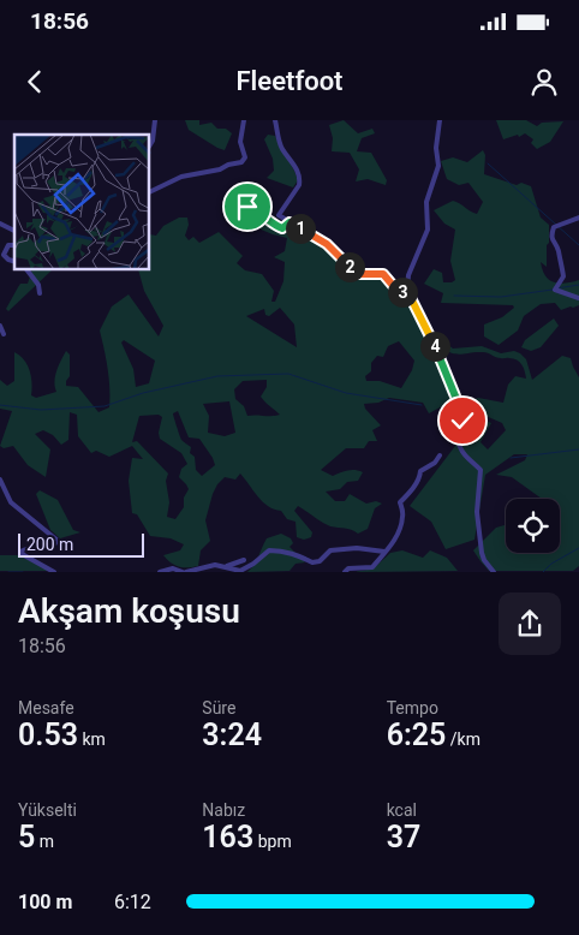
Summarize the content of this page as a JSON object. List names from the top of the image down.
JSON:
{
  "scale_bar": "200 m",
  "page": {
    "status": "18:56",
    "header": "Fleetfoot",
    "pins": [
      "1",
      "2",
      "3",
      "4"
    ],
    "scale": "200 m",
    "heading": ["Akşam koşusu", "18:56"],
    "stats": [
      ["Mesafe", "0.53 km"],
      ["Süre", "3:24"],
      ["Tempo", "6:25 /km"],
      ["Yükselti", "5 m"],
      ["Nabız", "163 bpm"],
      ["kcal", "37"]
    ],
    "list": [
      {
        "name": "100 m",
        "note": "6:12"
      }
    ]
  }
}
